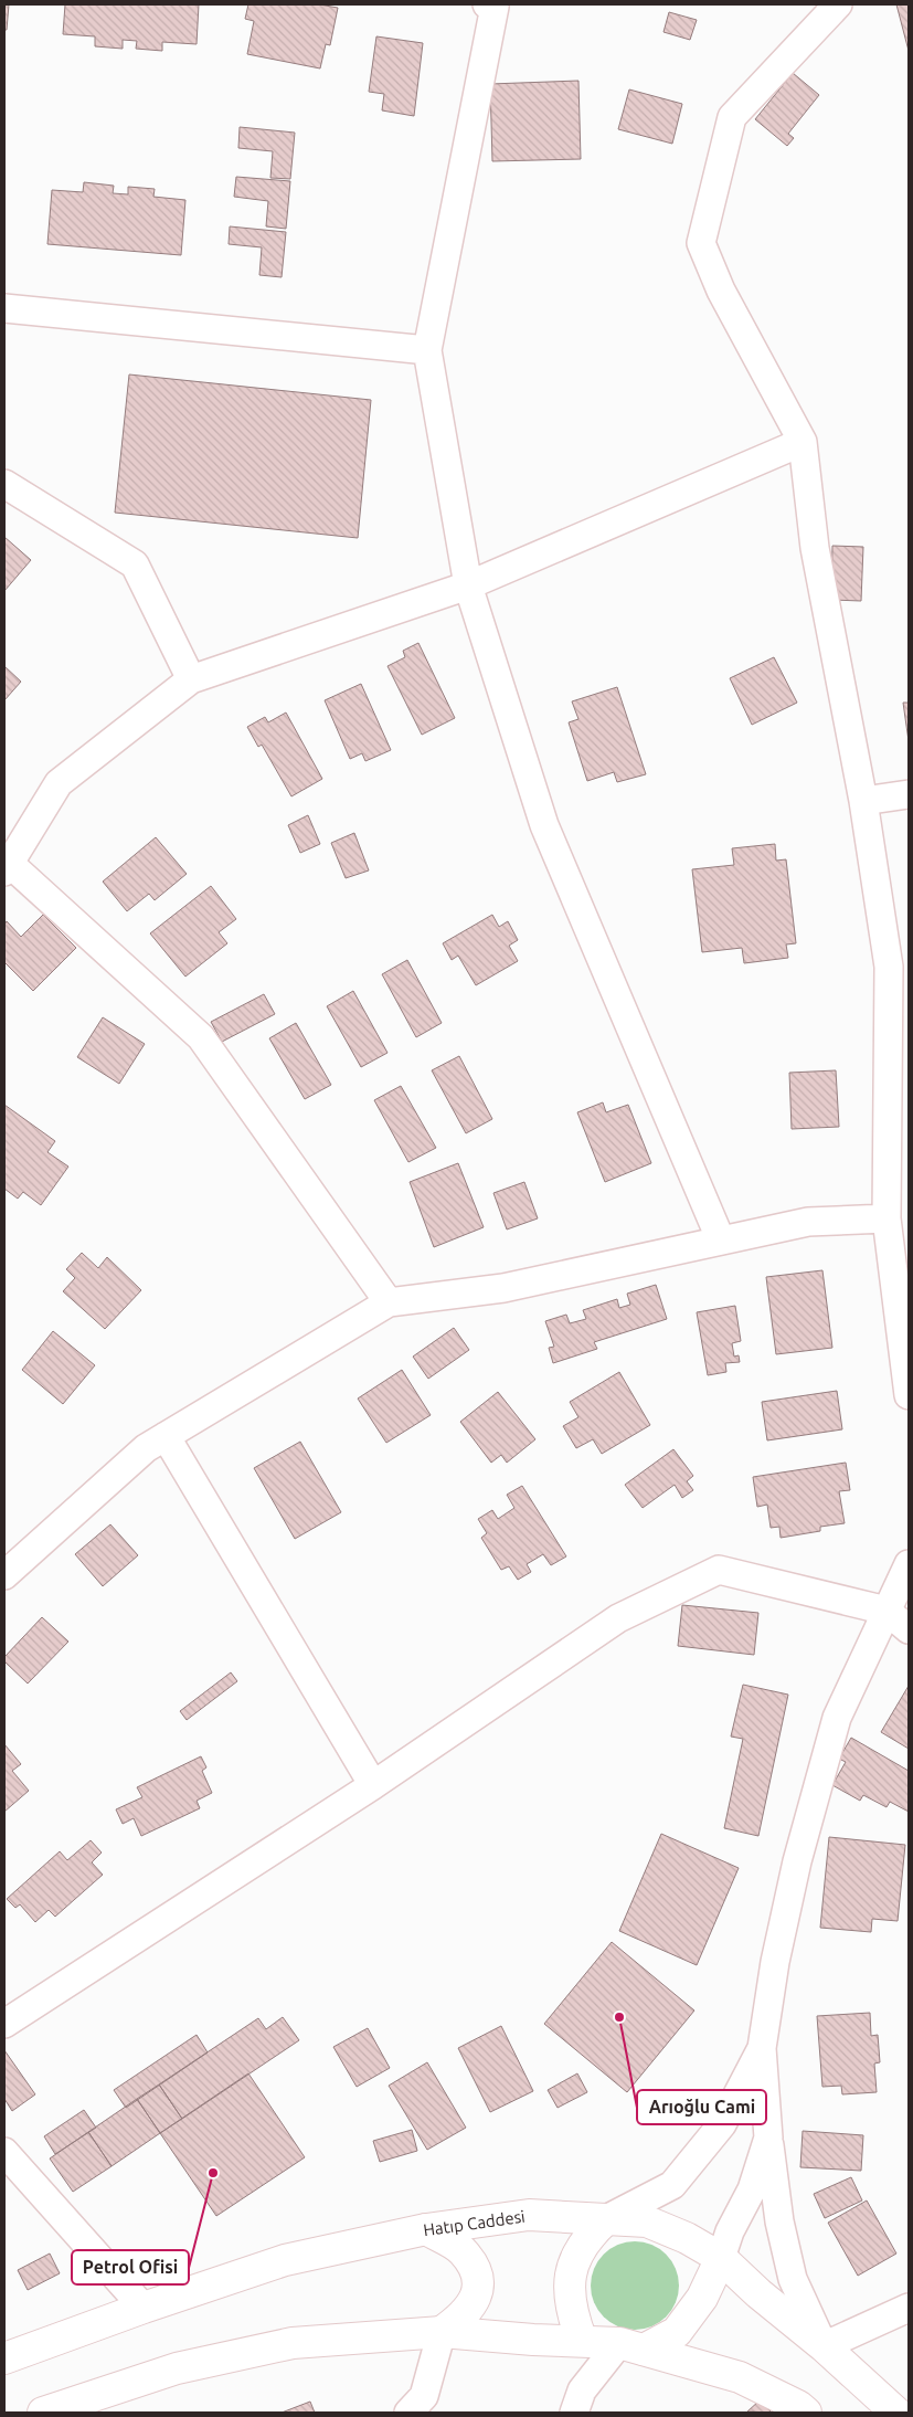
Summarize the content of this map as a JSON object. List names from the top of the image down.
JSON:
{
  "streets": {
    "main road": ["Hatıp Caddesi"]
  },
  "places": ["Arıoğlu Cami", "Petrol Ofisi"]
}
